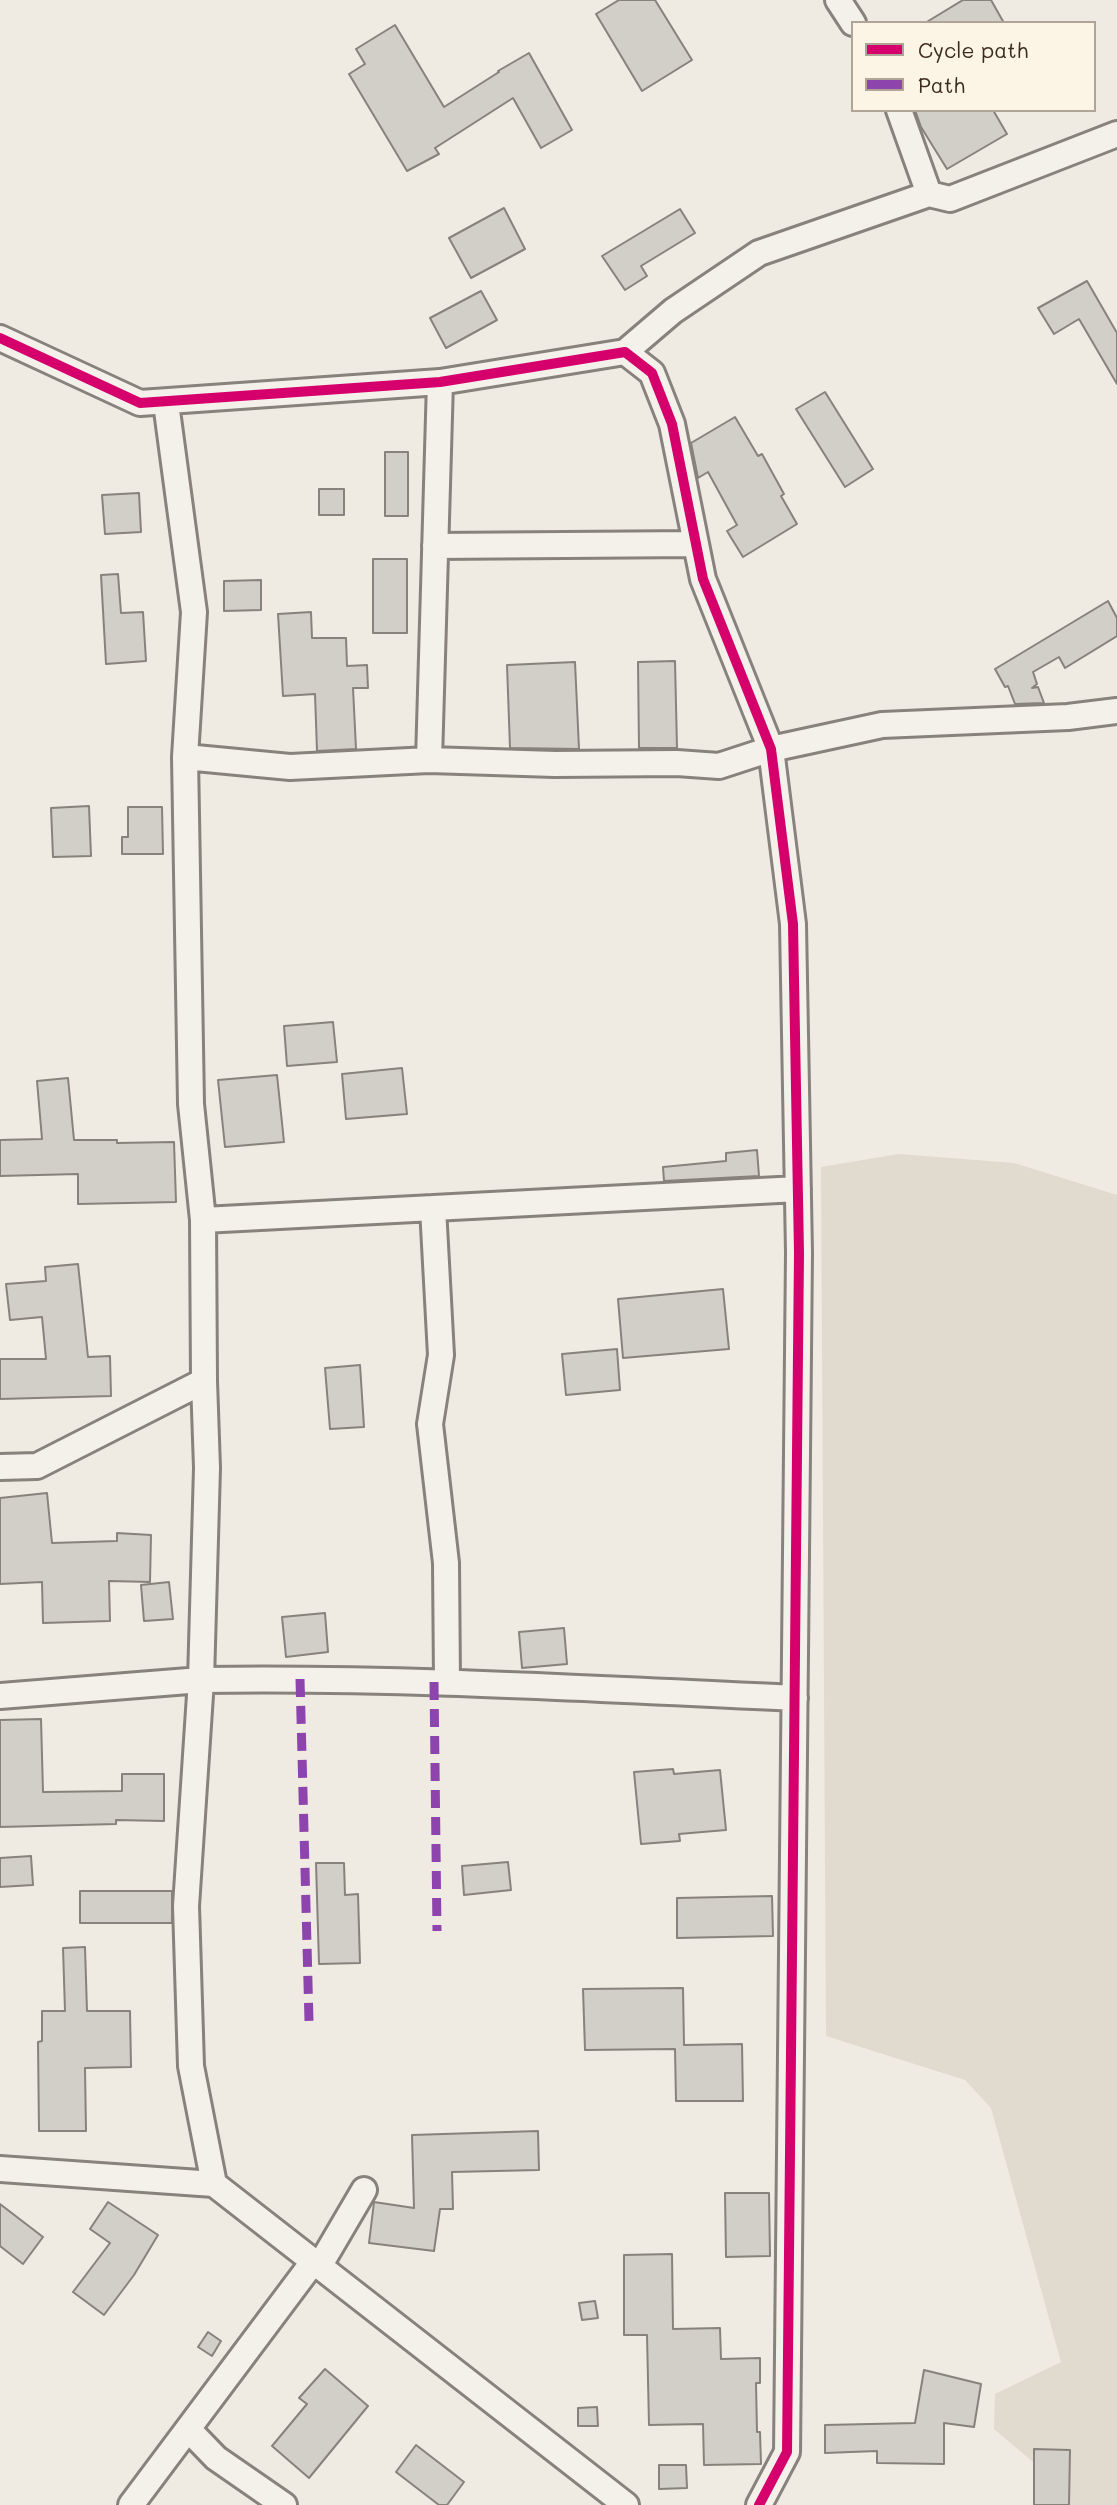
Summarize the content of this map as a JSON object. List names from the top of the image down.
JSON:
{
  "legend": ["Cycle path", "Path"]
}
